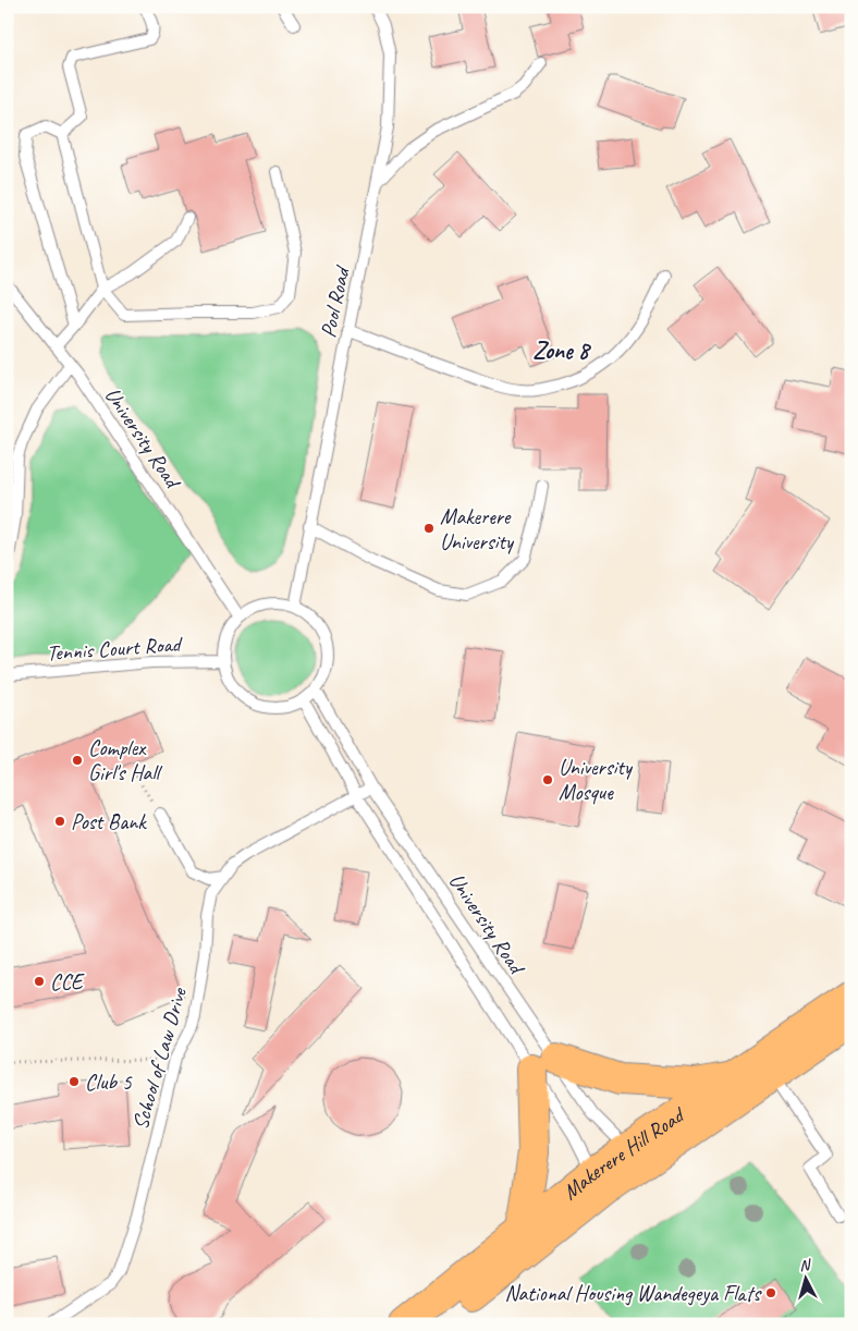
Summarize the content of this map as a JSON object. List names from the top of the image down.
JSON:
{
  "streets": {
    "main road": ["Makerere Hill Road"],
    "lane": [
      "Pool Road",
      "University Road",
      "Tennis Court Road",
      "School of Law Drive"
    ]
  },
  "crossings": [
    ["Pool Road", "University Road"],
    ["Pool Road", "Tennis Court Road"],
    ["University Road", "Tennis Court Road"],
    ["University Road", "School of Law Drive"],
    ["University Road", "Makerere Hill Road"]
  ],
  "districts": ["Zone 8"],
  "places": [
    "Makerere University",
    "Complex Girl's Hall",
    "University Mosque",
    "Post Bank",
    "CCE",
    "Club 5",
    "National Housing Wandegeya Flats"
  ],
  "north": "top"
}
